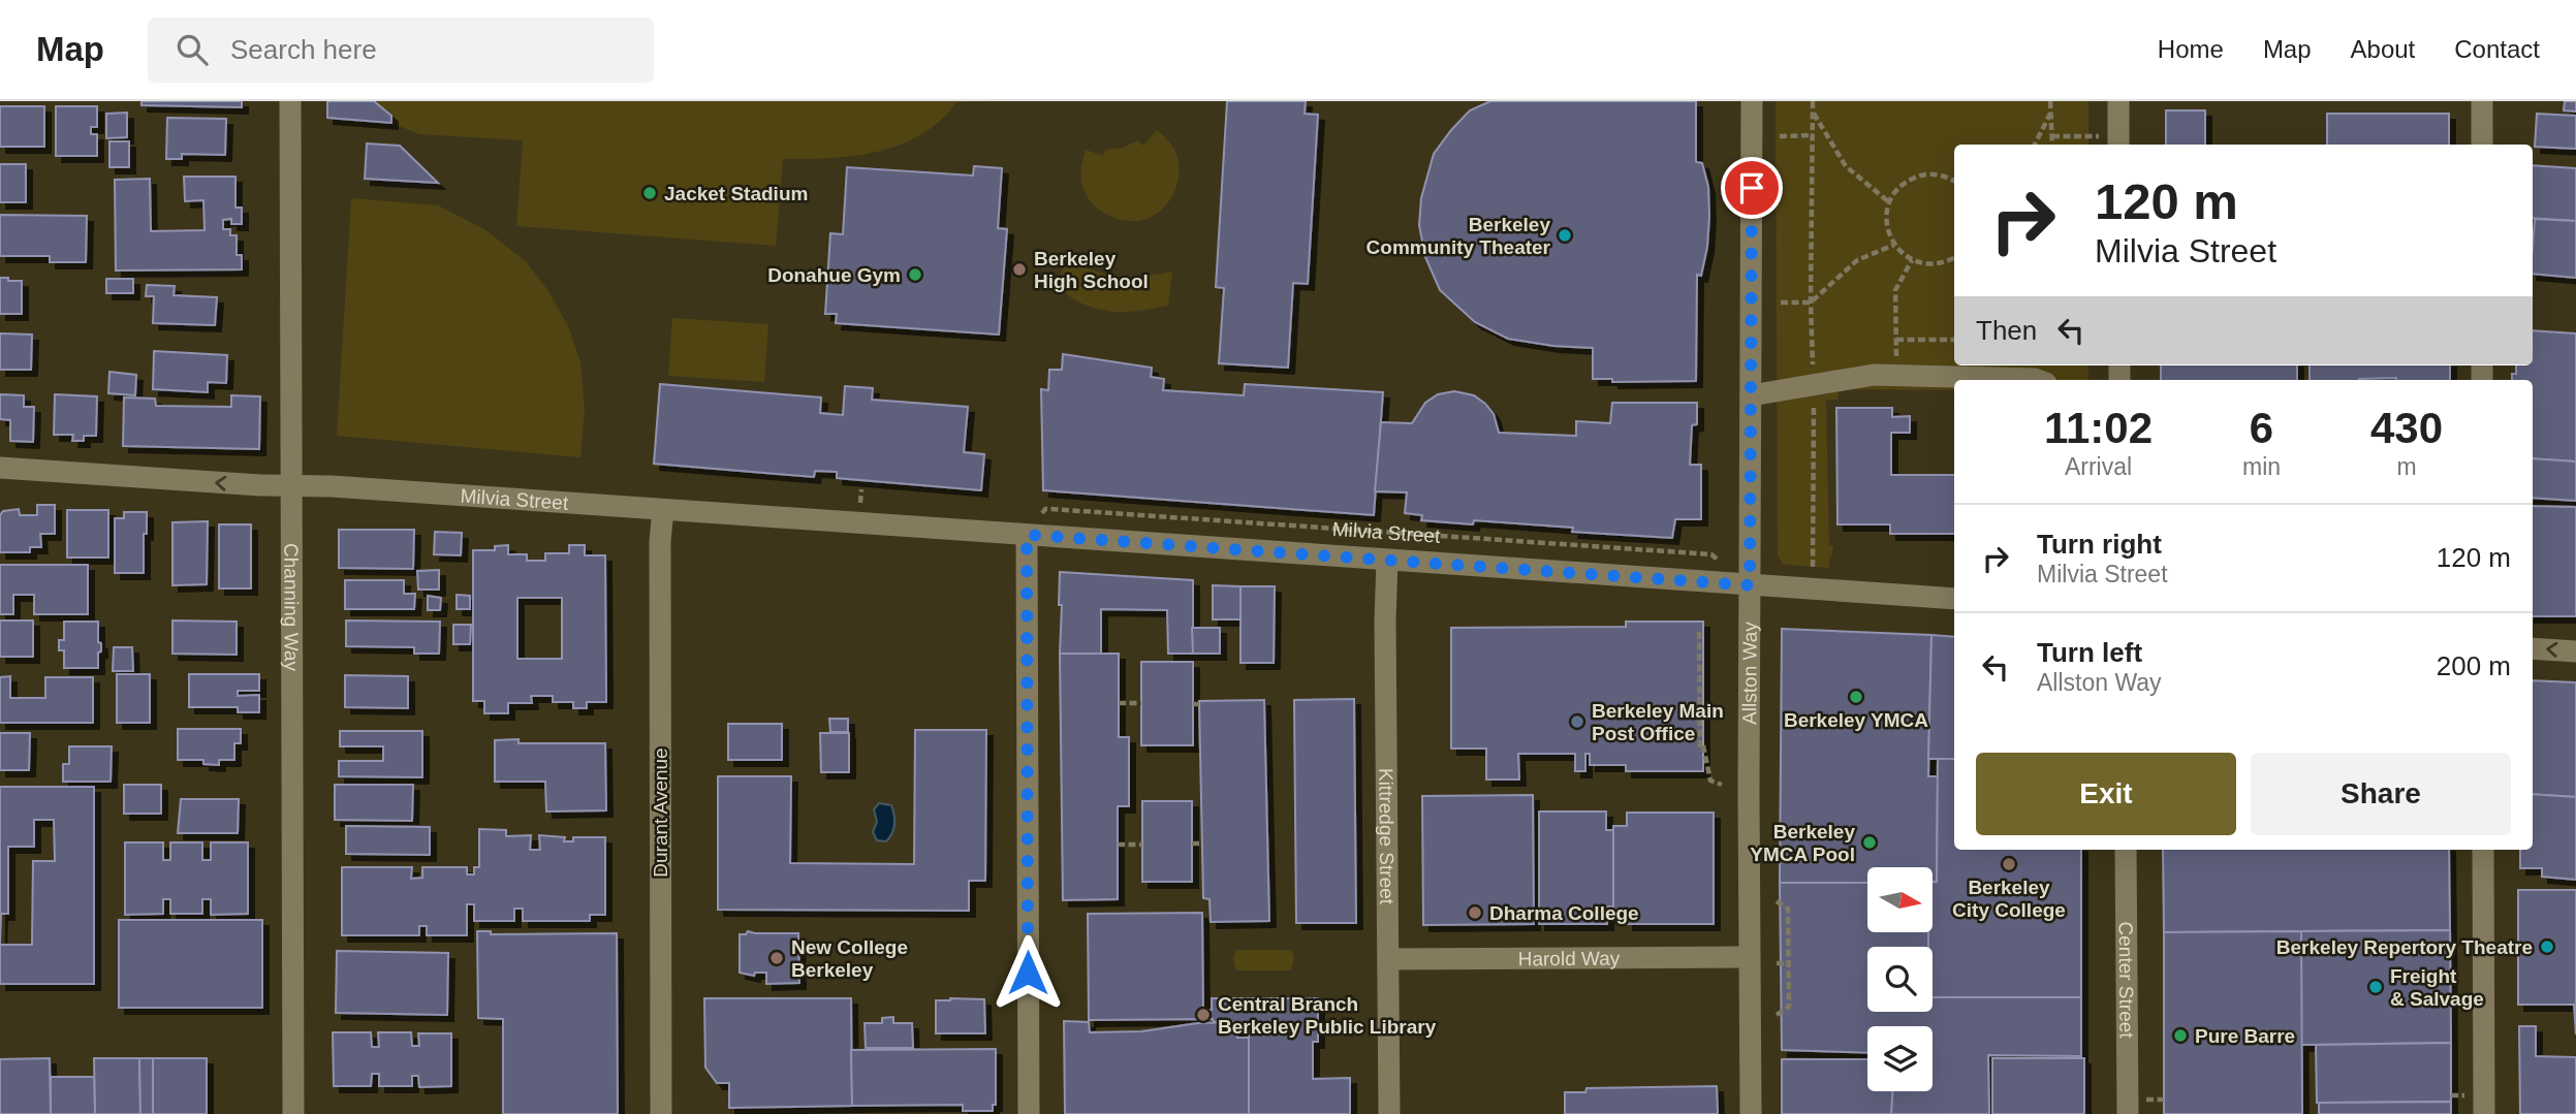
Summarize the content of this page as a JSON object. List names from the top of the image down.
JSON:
{
  "streets": {
    "street": [
      "Milvia Street",
      "Channing Way",
      "Allston Way",
      "Durant Avenue",
      "Kittredge Street",
      "Harold Way",
      "Center Street"
    ]
  },
  "crossings": [
    ["Milvia Street", "Channing Way"],
    ["Milvia Street", "Allston Way"],
    ["Milvia Street", "Durant Avenue"],
    ["Milvia Street", "Kittredge Street"],
    ["Allston Way", "Harold Way"],
    ["Kittredge Street", "Harold Way"]
  ],
  "places": [
    "Jacket Stadium",
    "Berkeley Community Theater",
    "Berkeley High School",
    "Donahue Gym",
    "Berkeley YMCA",
    "Berkeley Main Post Office",
    "Berkeley YMCA Pool",
    "Berkeley City College",
    "Dharma College",
    "Berkeley Repertory Theatre",
    "New College Berkeley",
    "Freight & Salvage",
    "Central Branch Berkeley Public Library",
    "Pure Barre"
  ],
  "north": "right",
  "page": {
    "header": "Map",
    "search": "Search here",
    "nav": [
      "Home",
      "Map",
      "About",
      "Contact"
    ],
    "turn": ["120 m", "Milvia Street"],
    "then": "Then",
    "eta": [
      "11:02",
      "Arrival",
      "6",
      "min",
      "430",
      "m"
    ],
    "list": [
      {
        "name": "Turn right",
        "note": "Milvia Street",
        "value": "120 m"
      },
      {
        "name": "Turn left",
        "note": "Allston Way",
        "value": "200 m"
      }
    ],
    "buttons": ["Exit", "Share"]
  }
}
